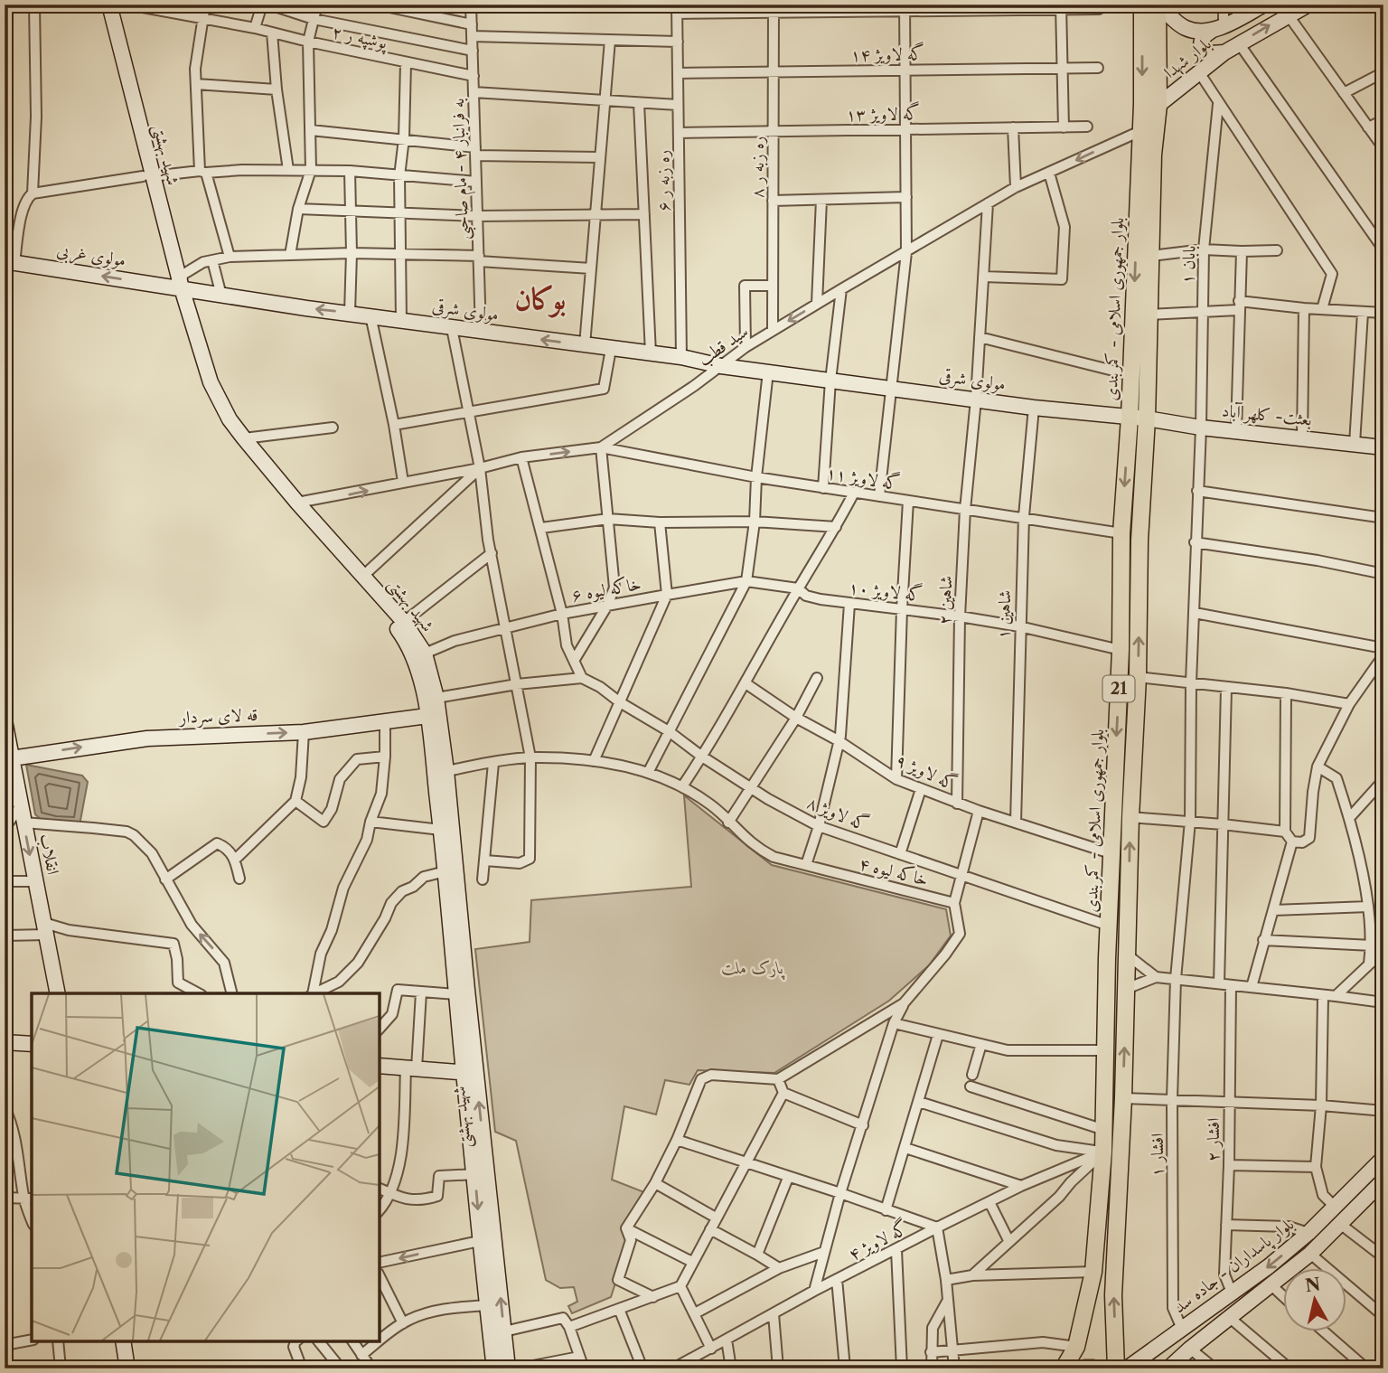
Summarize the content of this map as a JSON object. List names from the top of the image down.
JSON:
{
  "streets": {
    "main road": [
      "بلوار شهدا",
      "شهید بهشتی",
      "مولوی غربی",
      "بلوار جمهوری اسلامی - کمربندی",
      "مولوی شرقی",
      "بعثت- کلهر آباد",
      "21",
      "قه لای سردار",
      "انقلاب",
      "بلوار پاسداران - جاده سد"
    ],
    "street": [
      "پوشپه ر ۲",
      "گه لاویژ ۱۴",
      "گه لاویژ ۱۳",
      "۸ ره زبه ر",
      "به فرانبار ۴ - مام صاحبی",
      "ره زبه ر ۶",
      "بابان ۱",
      "سید قطب",
      "گه لاویژ ۱۱",
      "خاکه لیوه ۶",
      "گه لاویژ ۱۰",
      "شاهین ۲",
      "شاهین ۱",
      "گه لاویژ ۹",
      "گه لاویژ ۸",
      "خاکه لیوه ۴",
      "افشار ۲",
      "افشار ۱",
      "گه لاویژ ۴"
    ]
  },
  "crossings": [
    ["پوشپه ر ۲", "به فرانبار ۴ - مام صاحبی"],
    ["گه لاویژ ۱۴", "۸ ره زبه ر"],
    ["گه لاویژ ۱۴", "ره زبه ر ۶"],
    ["بلوار شهدا", "بلوار جمهوری اسلامی - کمربندی"],
    ["گه لاویژ ۱۳", "۸ ره زبه ر"],
    ["گه لاویژ ۱۳", "ره زبه ر ۶"],
    ["شهید بهشتی", "مولوی غربی"],
    ["شهید بهشتی", "مولوی شرقی"],
    ["شهید بهشتی", "سید قطب"],
    ["شهید بهشتی", "خاکه لیوه ۶"],
    ["شهید بهشتی", "قه لای سردار"],
    ["شهید بهشتی", "خاکه لیوه ۴"],
    ["۸ ره زبه ر", "سید قطب"],
    ["به فرانبار ۴ - مام صاحبی", "مولوی شرقی"],
    ["ره زبه ر ۶", "مولوی شرقی"],
    ["مولوی غربی", "مولوی شرقی"],
    ["بابان ۱", "بعثت- کلهر آباد"],
    ["بابان ۱", "افشار ۱"],
    ["بلوار جمهوری اسلامی - کمربندی", "مولوی شرقی"],
    ["بلوار جمهوری اسلامی - کمربندی", "سید قطب"],
    ["بلوار جمهوری اسلامی - کمربندی", "بعثت- کلهر آباد"],
    ["بلوار جمهوری اسلامی - کمربندی", "گه لاویژ ۱۱"],
    ["بلوار جمهوری اسلامی - کمربندی", "گه لاویژ ۱۰"],
    ["بلوار جمهوری اسلامی - کمربندی", "گه لاویژ ۹"],
    ["بلوار جمهوری اسلامی - کمربندی", "گه لاویژ ۸"],
    ["بلوار جمهوری اسلامی - کمربندی", "گه لاویژ ۴"],
    ["مولوی شرقی", "سید قطب"],
    ["مولوی شرقی", "بعثت- کلهر آباد"],
    ["مولوی شرقی", "شاهین ۲"],
    ["مولوی شرقی", "شاهین ۱"],
    ["سید قطب", "گه لاویژ ۱۱"],
    ["سید قطب", "شاهین ۲"],
    ["گه لاویژ ۱۱", "شاهین ۲"],
    ["گه لاویژ ۱۱", "شاهین ۱"],
    ["خاکه لیوه ۶", "گه لاویژ ۱۰"],
    ["گه لاویژ ۱۰", "شاهین ۲"],
    ["گه لاویژ ۱۰", "شاهین ۱"],
    ["شاهین ۲", "گه لاویژ ۹"],
    ["شاهین ۱", "گه لاویژ ۹"],
    ["قه لای سردار", "انقلاب"],
    ["افشار ۲", "بلوار پاسداران - جاده سد"],
    ["افشار ۱", "بلوار پاسداران - جاده سد"]
  ],
  "one_way": ["مولوی غربی", "قه لای سردار"],
  "districts": ["بوکان"],
  "parks": ["پارک ملت"],
  "north": "top"
}
